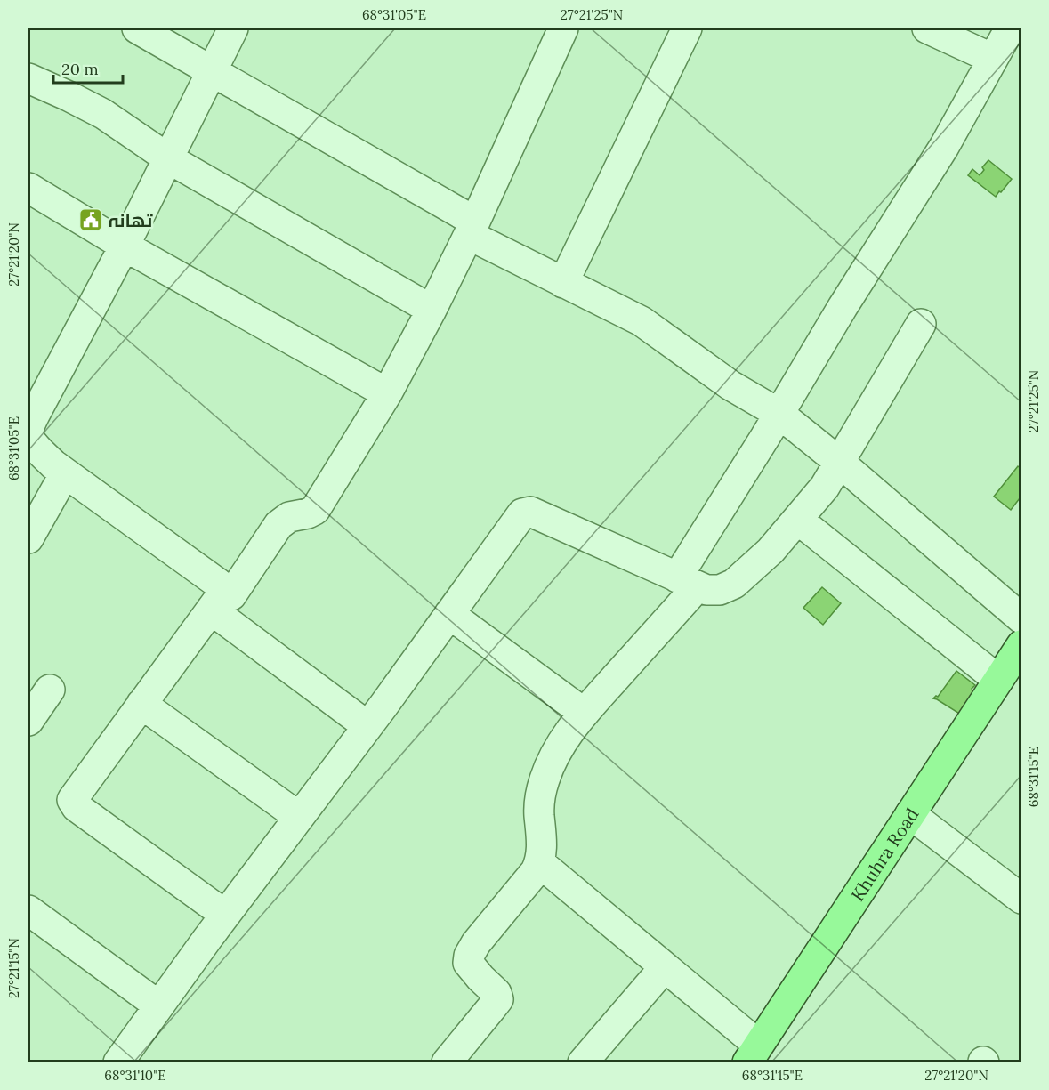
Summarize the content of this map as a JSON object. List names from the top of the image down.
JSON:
{
  "streets": {
    "main road": ["Khuhra Road"]
  },
  "places": {
    "public building": ["تھانہ"]
  },
  "scale_bar": "20 m",
  "coordinates": [
    "68°31'05\"E",
    "27°21'25\"N",
    "27°21'20\"N",
    "68°31'15\"E",
    "27°21'15\"N",
    "68°31'10\"E"
  ]
}
